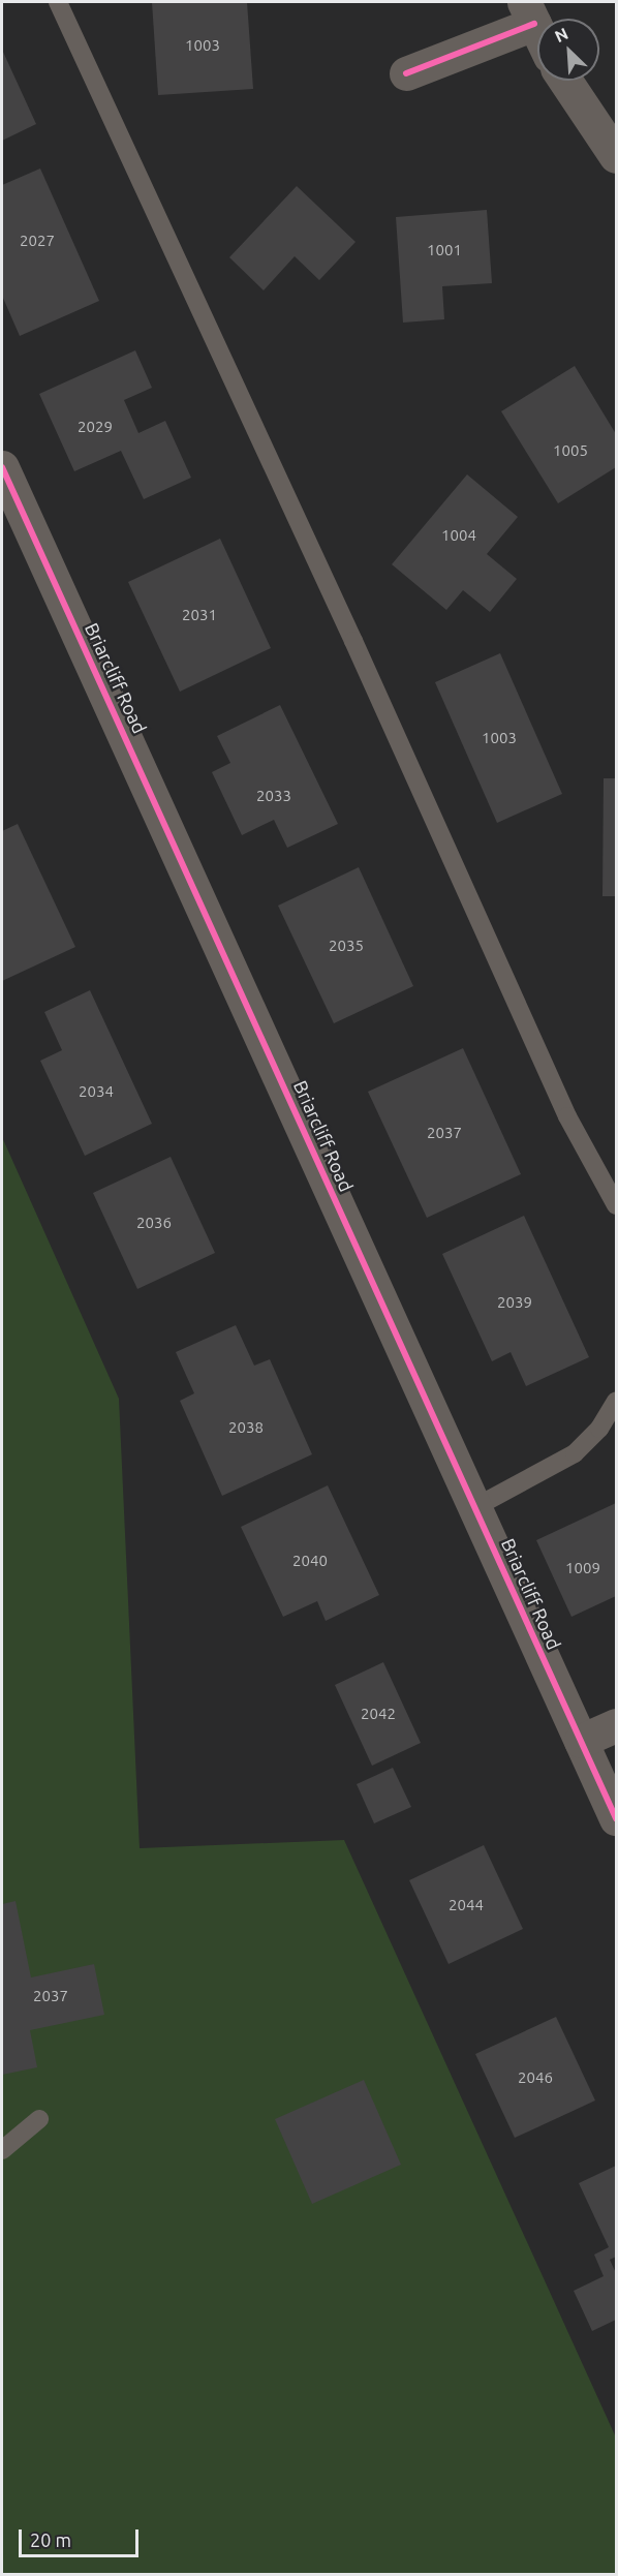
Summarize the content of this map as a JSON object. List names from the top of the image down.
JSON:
{
  "streets": {
    "street": ["Briarcliff Road"]
  },
  "house_numbers": [
    "1003",
    "2027",
    "1001",
    "2029",
    "1005",
    "1004",
    "2031",
    "1003",
    "2033",
    "2035",
    "2034",
    "2037",
    "2036",
    "2039",
    "2038",
    "2040",
    "1009",
    "2042",
    "2044",
    "2037",
    "2046"
  ],
  "scale_bar": "20 m",
  "north": "top left"
}
